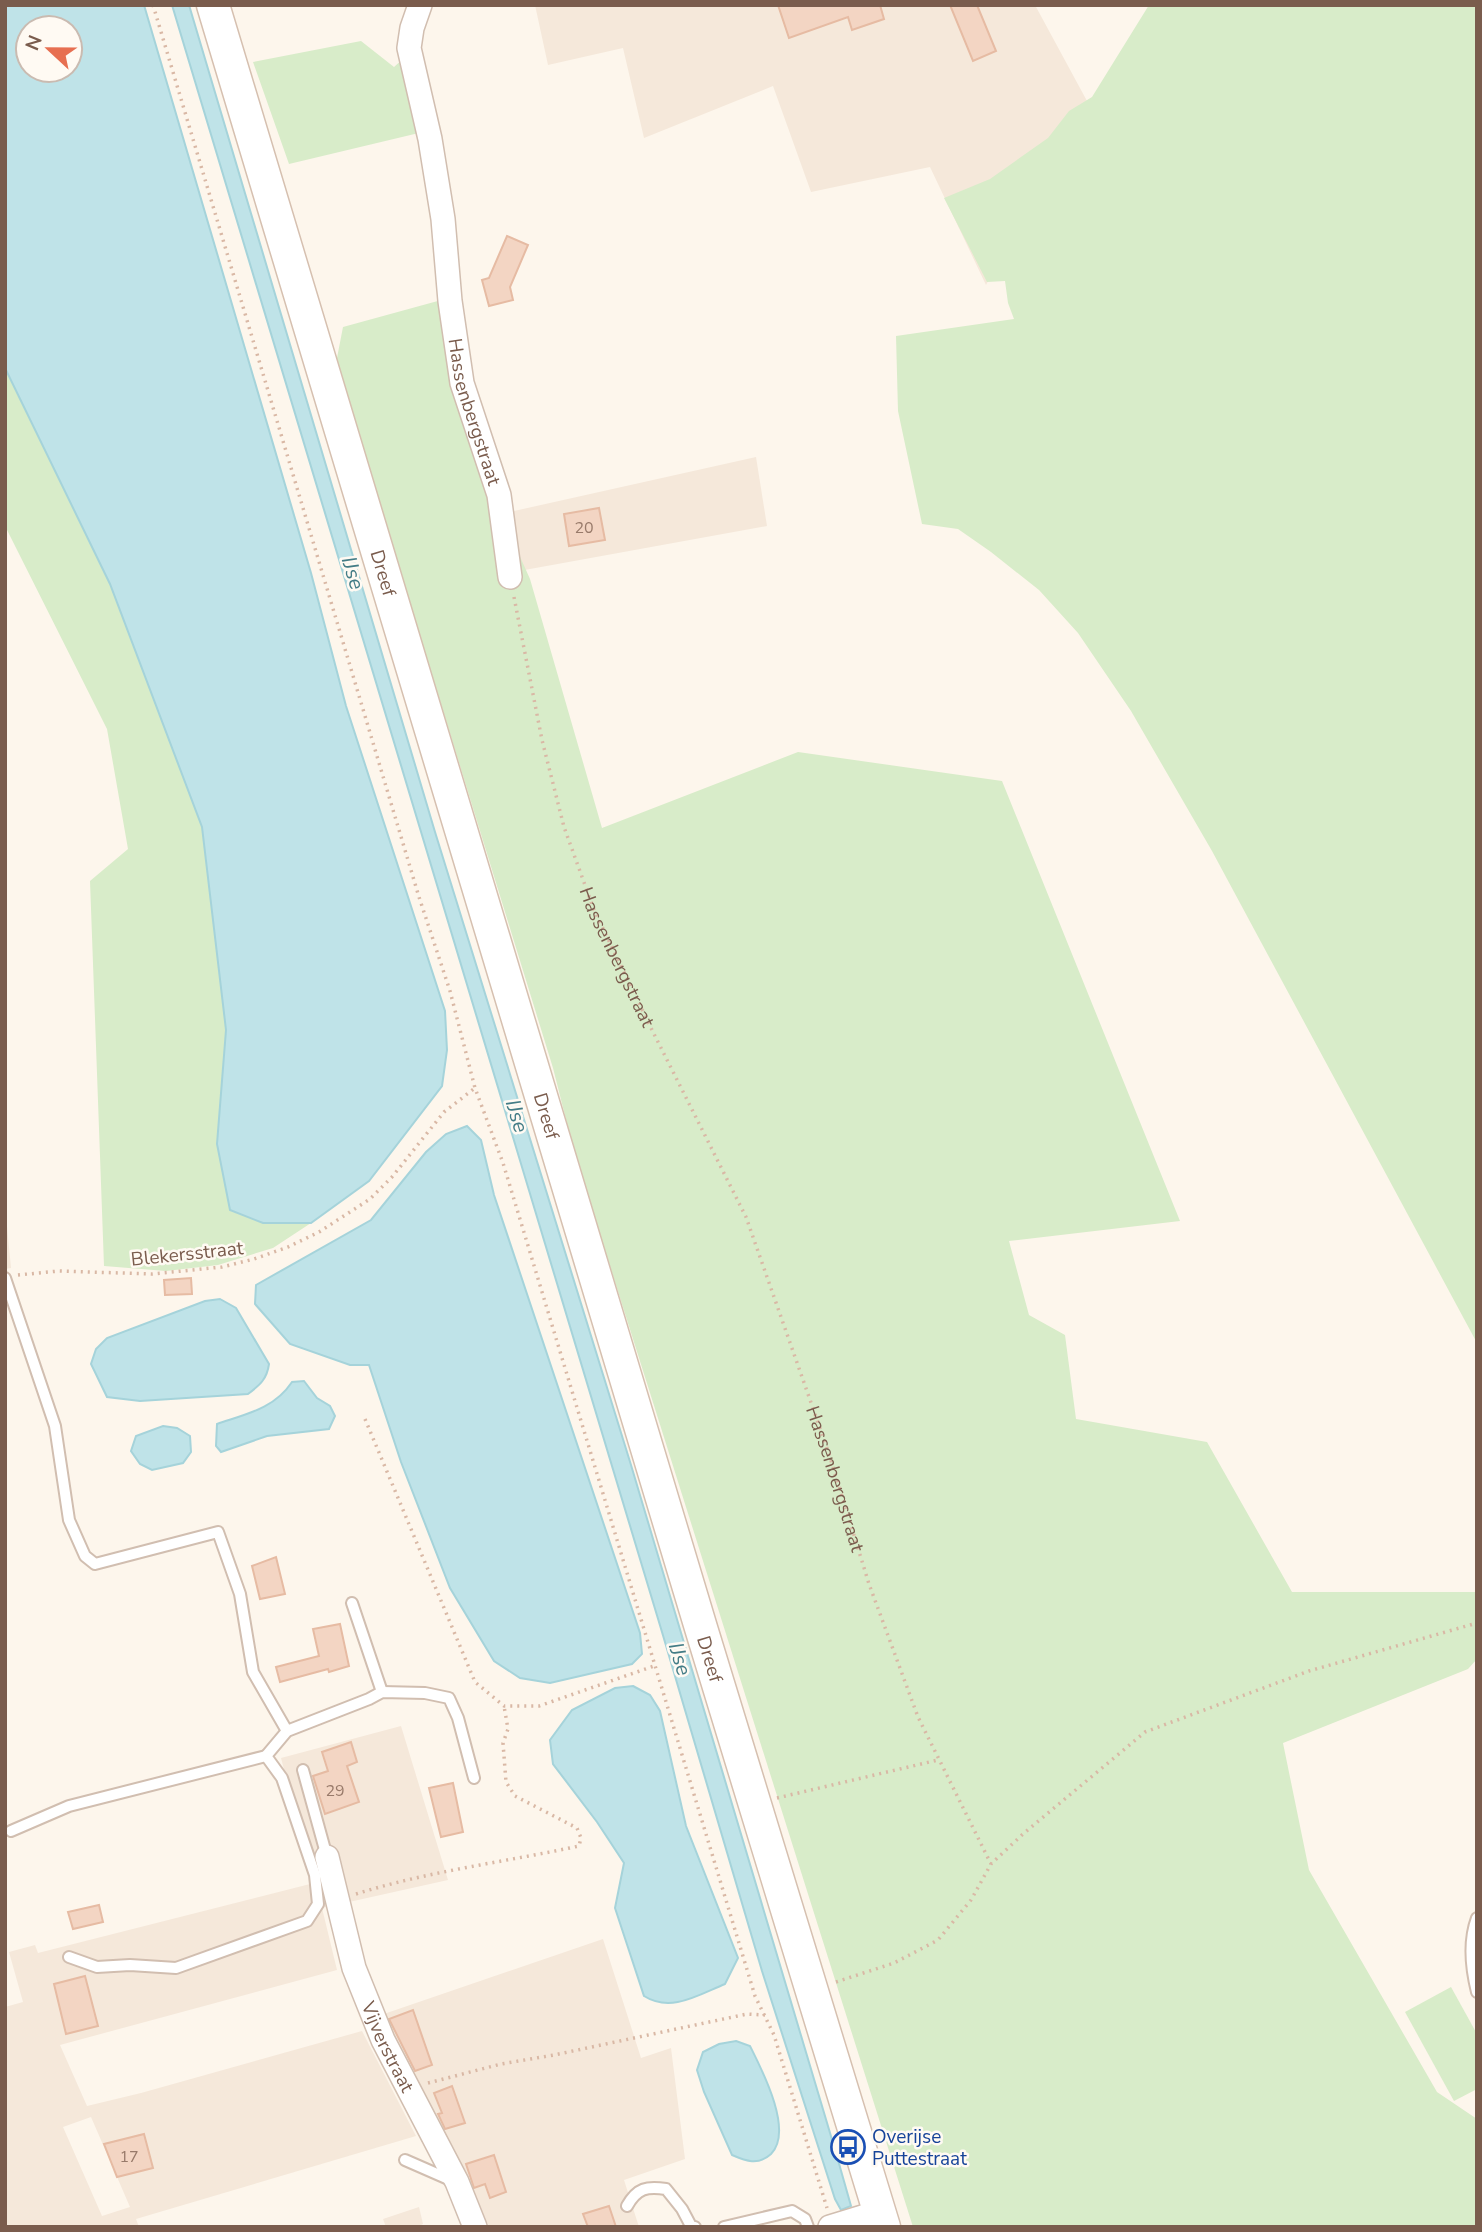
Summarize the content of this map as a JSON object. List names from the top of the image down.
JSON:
{
  "streets": {
    "main road": ["Dreef"],
    "street": ["Hassenbergstraat", "Vijverstraat"],
    "path": ["Blekersstraat"]
  },
  "water": ["IJse"],
  "places": {
    "bus stop": ["Overijse Puttestraat"]
  },
  "house_numbers": ["20", "29", "17"],
  "north": "left"
}
